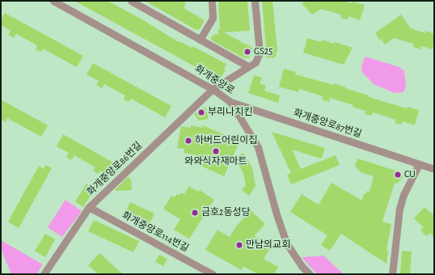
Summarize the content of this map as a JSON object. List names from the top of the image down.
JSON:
{
  "streets": {
    "street": [
      "화개중앙로",
      "화개중앙로87번길",
      "화개중앙로86번길",
      "화개중앙로114번길"
    ]
  },
  "crossings": [
    ["화개중앙로", "화개중앙로87번길"],
    ["화개중앙로", "화개중앙로86번길"],
    ["화개중앙로86번길", "화개중앙로114번길"]
  ],
  "places": [
    "GS25",
    "부리나치킨",
    "하버드어린이집",
    "와와식자재마트",
    "CU",
    "금호2동성당",
    "만남의교회"
  ]
}
